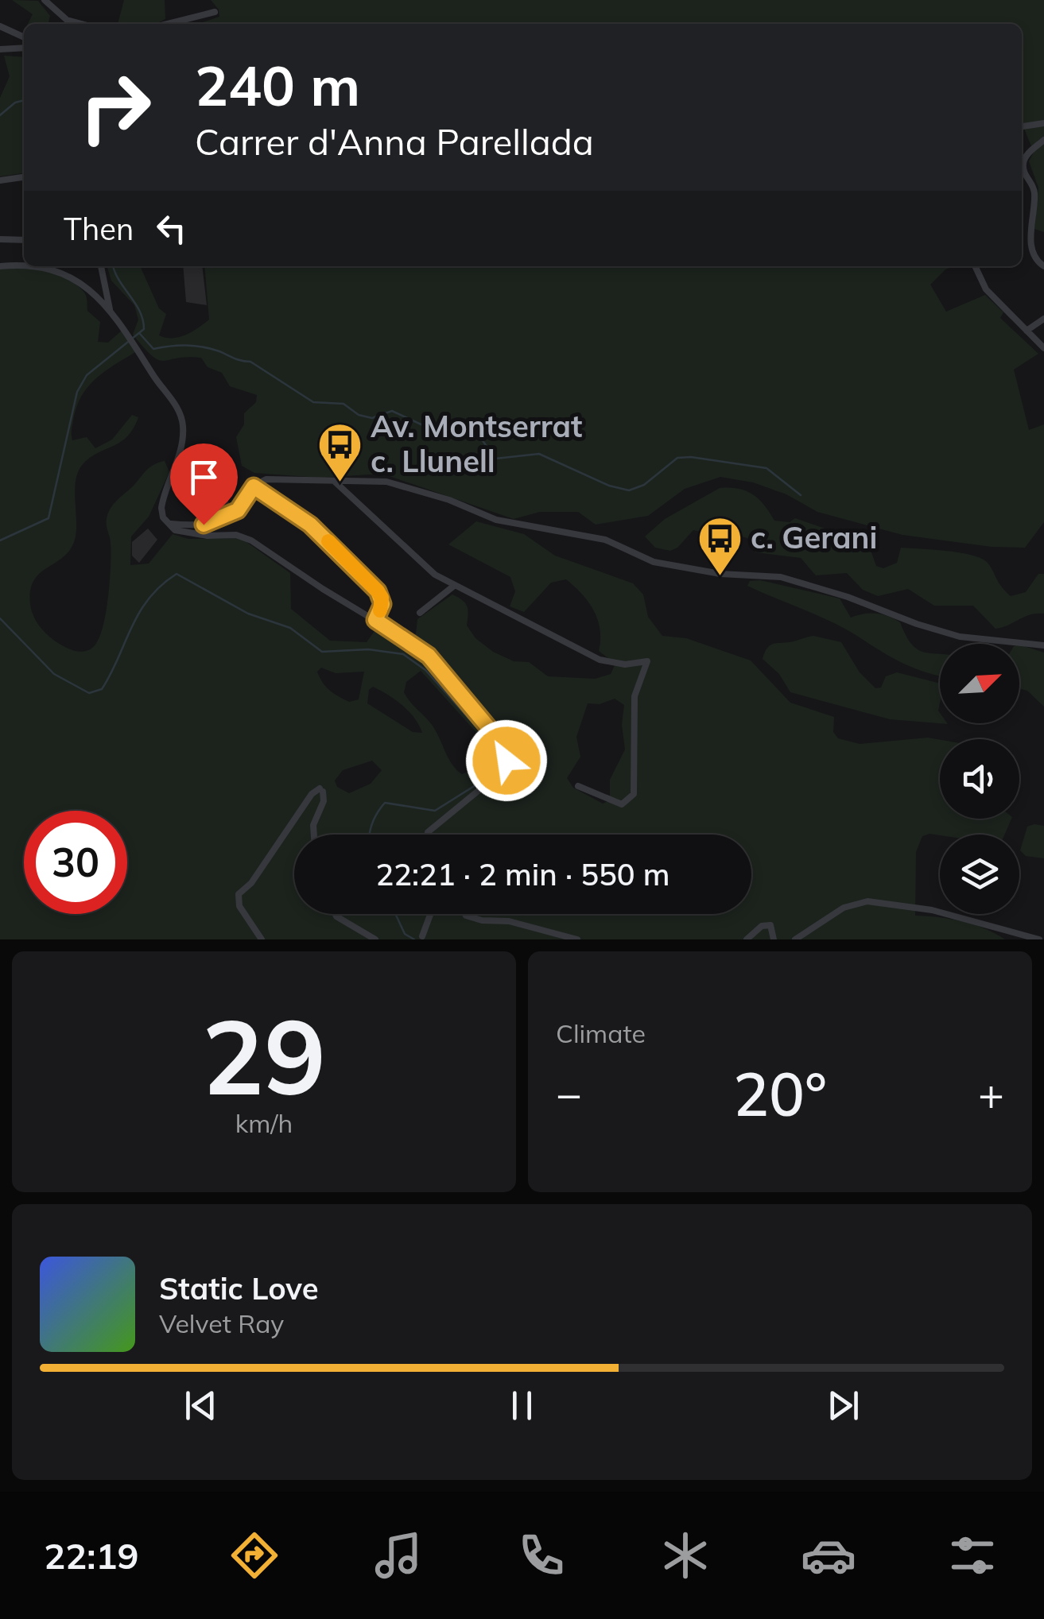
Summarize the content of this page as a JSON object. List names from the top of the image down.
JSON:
{
  "places": {
    "bus stop": ["Av. Montserrat c. Llunell", "c. Gerani"]
  },
  "north": "top right",
  "page": {
    "turn": ["240 m", "Carrer d'Anna Parellada"],
    "then": "Then",
    "limit": "30",
    "trip": "22:21 · 2 min · 550 m",
    "tile": [
      ["29", "km/h"],
      "Climate"
    ],
    "heat": ["−", "20°", "+"],
    "song": ["Static Love", "Velvet Ray"],
    "tabs": "22:19"
  }
}
